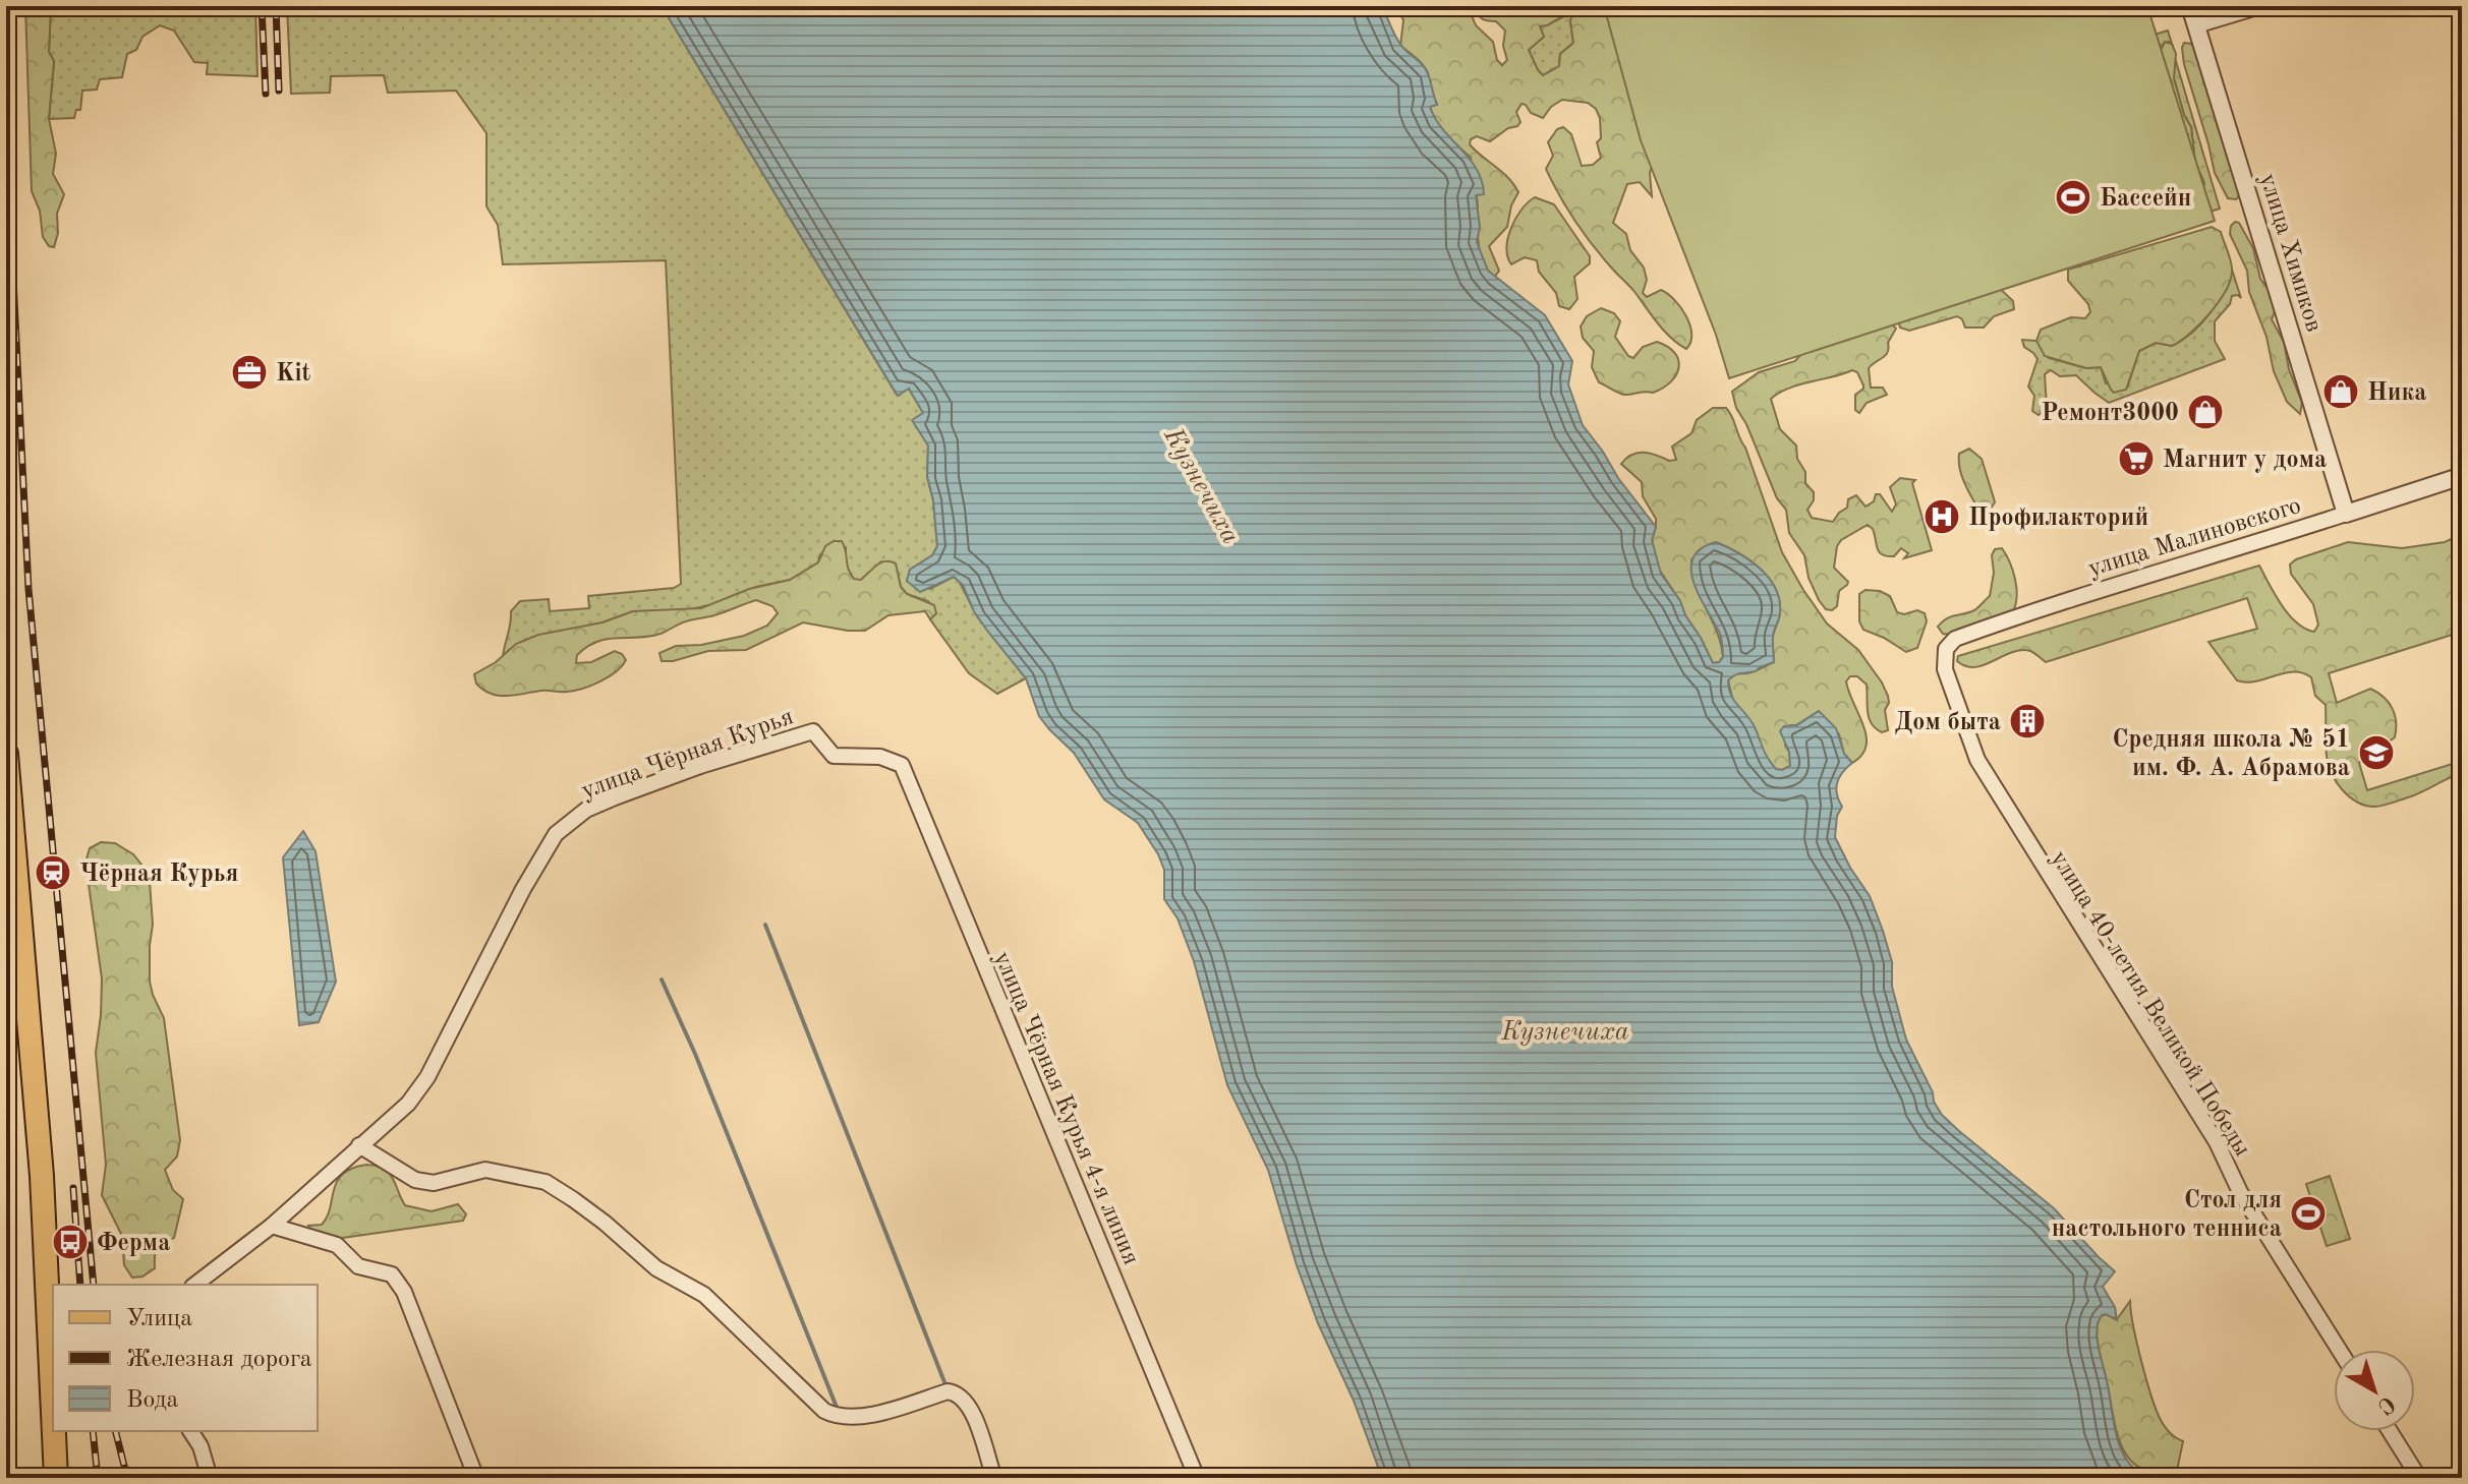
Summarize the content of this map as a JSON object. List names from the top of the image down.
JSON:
{
  "streets": {
    "street": [
      "улица Химиков",
      "улица Малиновского",
      "улица Чёрная Курья",
      "улица 40-летия Великой Победы",
      "улица Чёрная Курья 4-я линия"
    ]
  },
  "crossings": [
    ["улица Химиков", "улица Малиновского"],
    ["улица Малиновского", "улица 40-летия Великой Победы"],
    ["улица Чёрная Курья", "улица Чёрная Курья 4-я линия"]
  ],
  "water": ["Кузнечиха"],
  "places": {
    "sports": ["Бассейн", "Стол для настольного тенниса"],
    "office": ["Kit"],
    "shop": ["Ника", "Ремонт3000"],
    "supermarket": ["Магнит у дома"],
    "hospital": ["Профилакторий"],
    "building": ["Дом быта"],
    "school or university": ["Средняя школа № 51 им. Ф. А. Абрамова"],
    "station": ["Чёрная Курья"],
    "bus stop": ["Ферма"]
  },
  "legend": ["Улица", "Железная дорога", "Вода"],
  "north": "bottom right"
}
